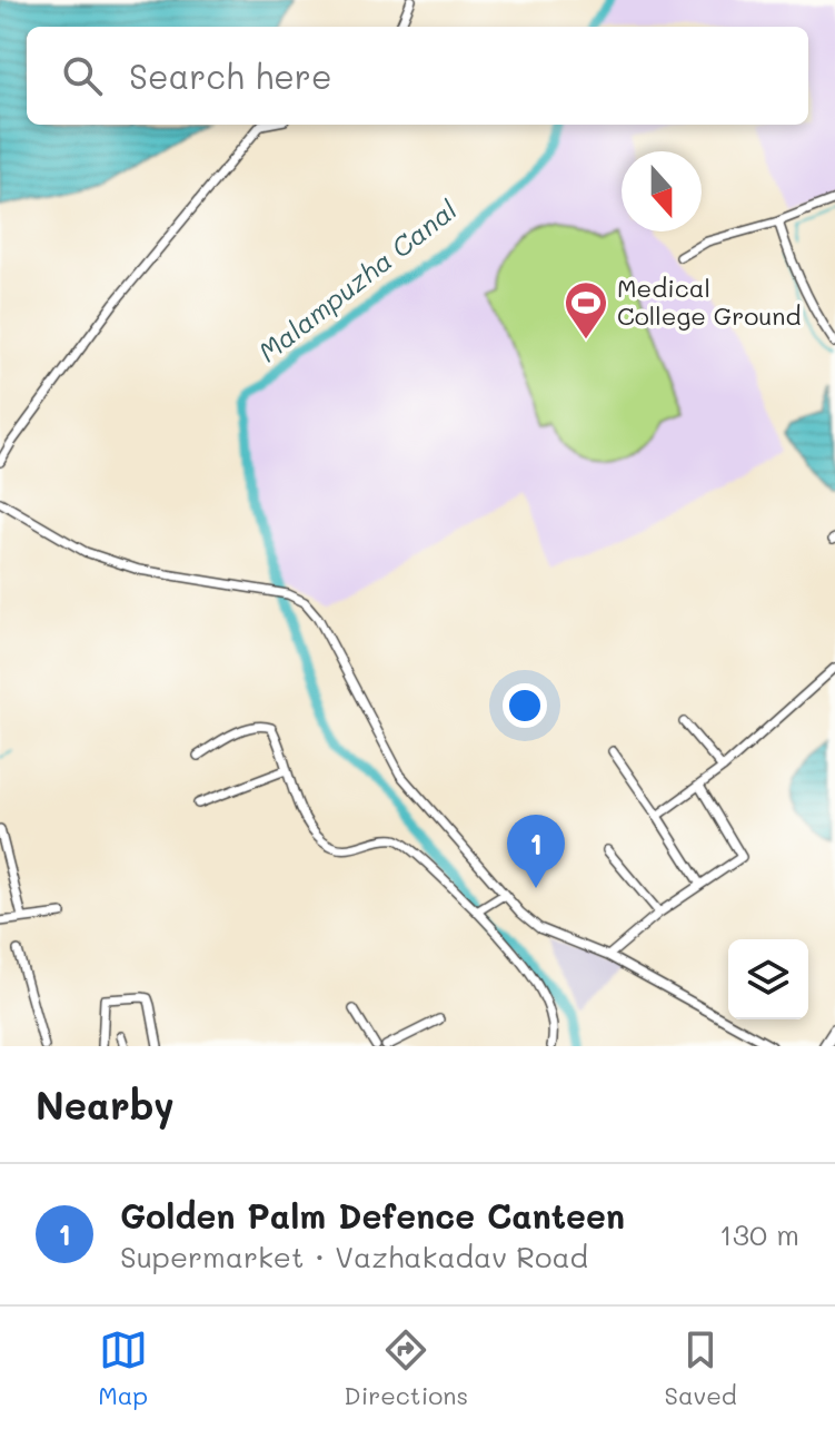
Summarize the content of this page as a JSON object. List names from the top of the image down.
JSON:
{
  "water": ["Malampuzha Canal"],
  "places": {
    "sports": ["Medical College Ground"]
  },
  "north": "bottom",
  "page": {
    "search": "Search here",
    "pins": "1",
    "heading": "Nearby",
    "list": [
      {
        "mark": "1",
        "name": "Golden Palm Defence Canteen",
        "note": "Supermarket · Vazhakadav Road",
        "value": "130 m"
      }
    ],
    "nav": ["Map", "Directions", "Saved"]
  }
}
